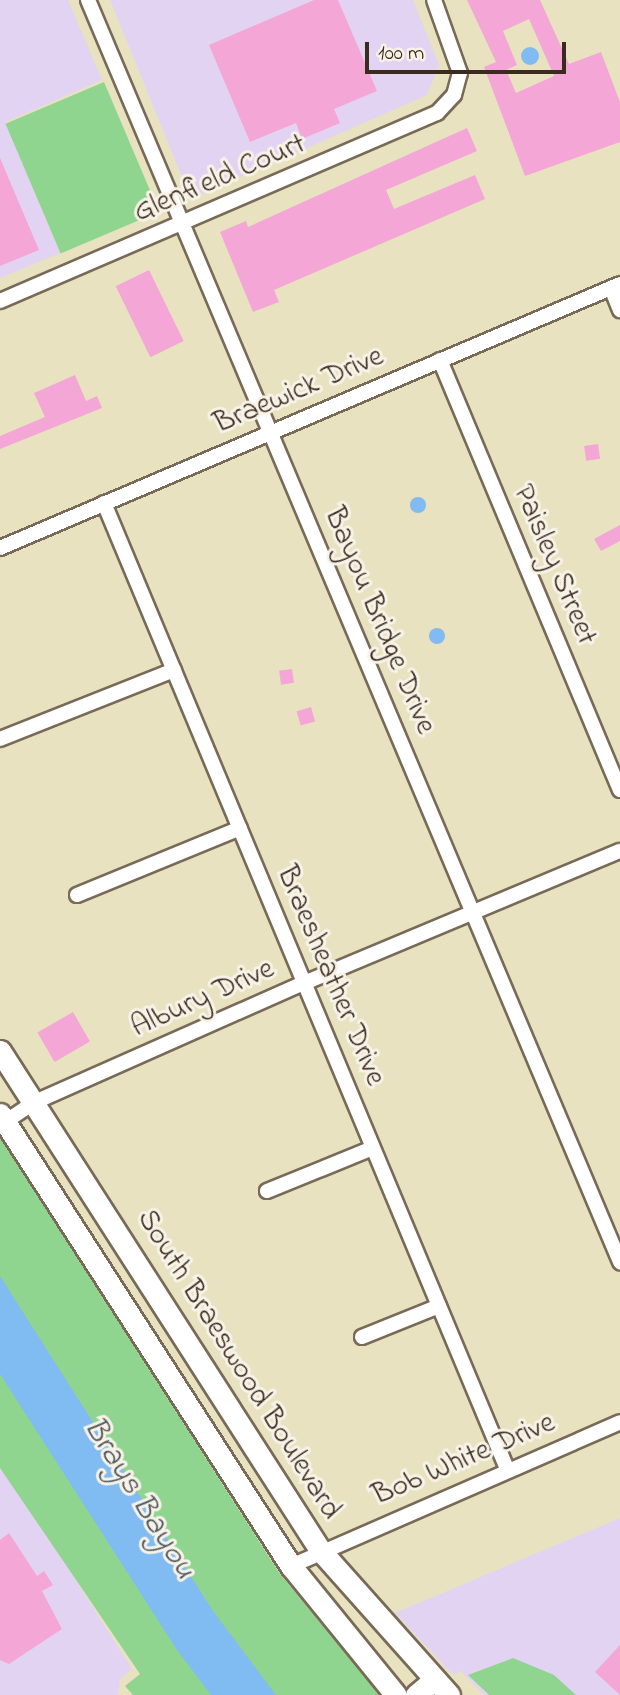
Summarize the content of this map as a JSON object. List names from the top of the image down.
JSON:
{
  "streets": {
    "main road": ["South Braeswood Boulevard"],
    "street": [
      "Glenfield Court",
      "Braewick Drive",
      "Paisley Street",
      "Bayou Bridge Drive",
      "Braesheather Drive",
      "Albury Drive",
      "Bob White Drive"
    ]
  },
  "crossings": [
    ["Glenfield Court", "Bayou Bridge Drive"],
    ["Braewick Drive", "Paisley Street"],
    ["Braewick Drive", "Bayou Bridge Drive"],
    ["Braewick Drive", "Braesheather Drive"],
    ["Bayou Bridge Drive", "Albury Drive"],
    ["Braesheather Drive", "Albury Drive"],
    ["Braesheather Drive", "Bob White Drive"],
    ["Albury Drive", "South Braeswood Boulevard"],
    ["South Braeswood Boulevard", "Bob White Drive"]
  ],
  "water": ["Brays Bayou"],
  "scale_bar": "100 m"
}
